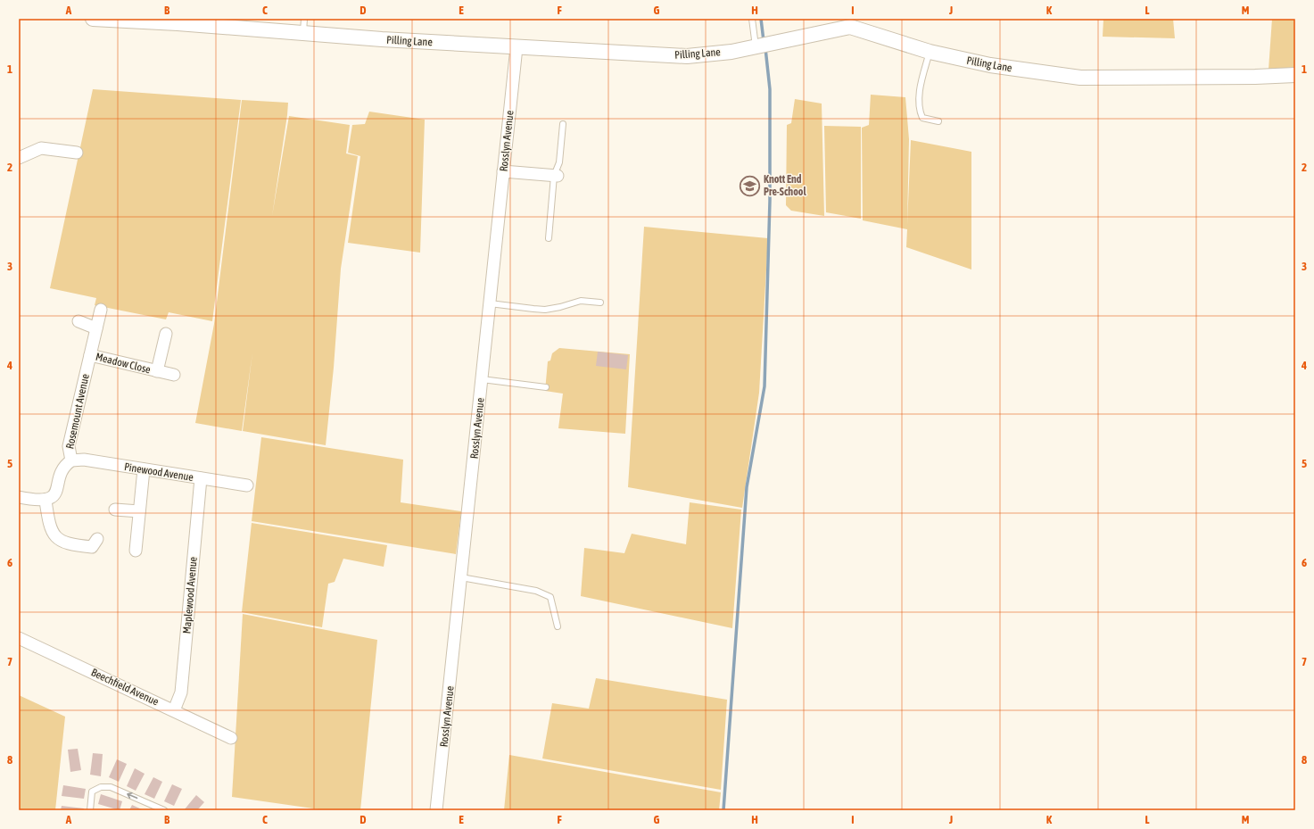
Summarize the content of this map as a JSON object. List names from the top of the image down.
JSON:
{
  "streets": {
    "street": [
      "Pilling Lane",
      "Rosslyn Avenue",
      "Meadow Close",
      "Rosemount Avenue",
      "Pinewood Avenue",
      "Maplewood Avenue",
      "Beechfield Avenue"
    ]
  },
  "crossings": [
    ["Pilling Lane", "Rosslyn Avenue"],
    ["Meadow Close", "Rosemount Avenue"],
    ["Rosemount Avenue", "Pinewood Avenue"],
    ["Pinewood Avenue", "Maplewood Avenue"],
    ["Maplewood Avenue", "Beechfield Avenue"]
  ],
  "places": {
    "school or university": ["Knott End Pre-School"]
  },
  "grid": {
    "columns": [
      "A",
      "B",
      "C",
      "D",
      "E",
      "F",
      "G",
      "H",
      "I",
      "J",
      "K",
      "L",
      "M"
    ],
    "rows": [
      "1",
      "2",
      "3",
      "4",
      "5",
      "6",
      "7",
      "8"
    ]
  }
}
